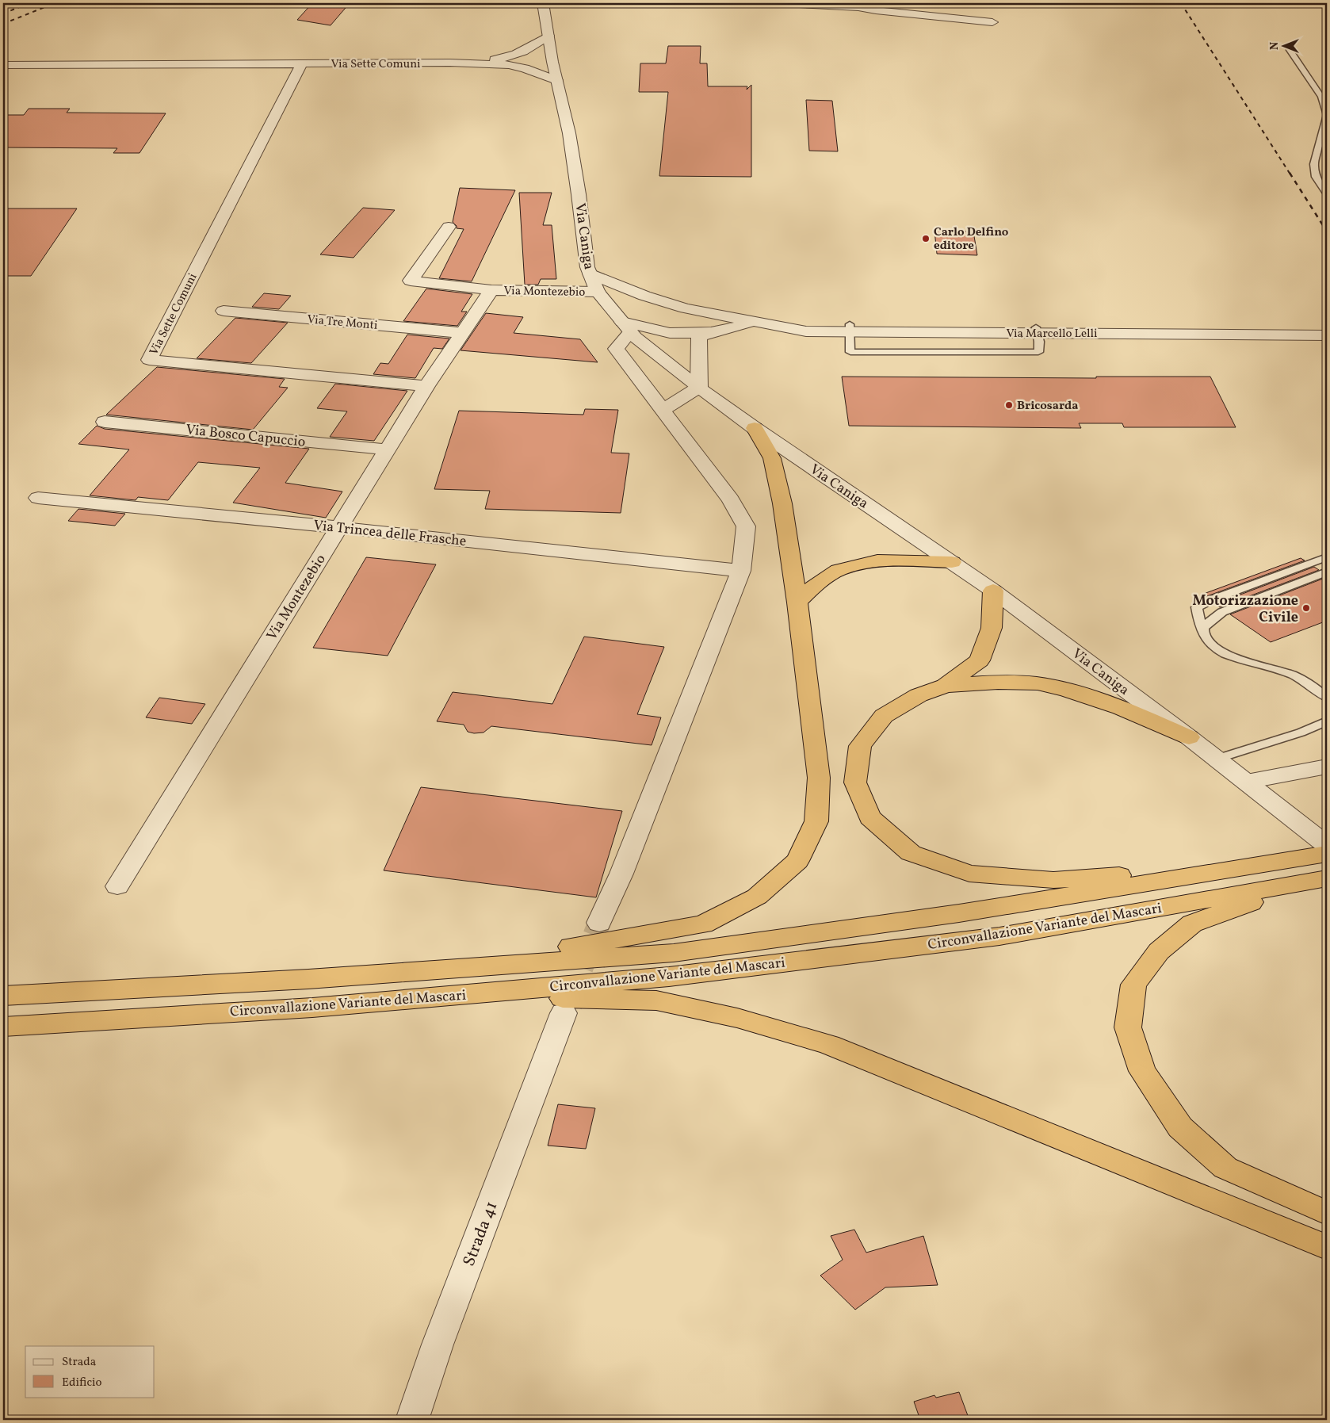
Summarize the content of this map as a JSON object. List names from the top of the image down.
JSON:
{
  "streets": {
    "highway": ["Circonvallazione Variante del Mascari"],
    "street": [
      "Via Sette Comuni",
      "Via Caniga",
      "Via Montezebio",
      "Via Tre Monti",
      "Via Marcello Lelli",
      "Via Bosco Capuccio",
      "Via Trincea delle Frasche",
      "Strada 41"
    ]
  },
  "crossings": [
    ["Via Sette Comuni", "Via Caniga"],
    ["Via Sette Comuni", "Via Montezebio"],
    ["Via Caniga", "Via Montezebio"],
    ["Via Caniga", "Via Marcello Lelli"],
    ["Via Caniga", "Circonvallazione Variante del Mascari"],
    ["Via Montezebio", "Via Tre Monti"],
    ["Via Montezebio", "Via Bosco Capuccio"],
    ["Via Montezebio", "Via Trincea delle Frasche"]
  ],
  "places": ["Carlo Delfino editore", "Bricosarda", "Motorizzazione Civile"],
  "legend": ["Strada", "Edificio"],
  "north": "left"
}
